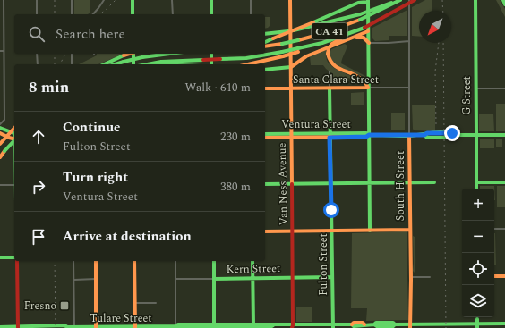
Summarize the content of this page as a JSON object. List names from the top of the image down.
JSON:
{
  "streets": {
    "main road": [
      "CA 41",
      "Santa Clara Street",
      "G Street",
      "Ventura Street",
      "Van Ness Avenue",
      "South H Street",
      "Fulton Street",
      "Kern Street",
      "Tulare Street"
    ]
  },
  "crossings": [
    ["Santa Clara Street", "Van Ness Avenue"],
    ["Santa Clara Street", "South H Street"],
    ["Santa Clara Street", "Fulton Street"],
    ["Ventura Street", "Van Ness Avenue"],
    ["Ventura Street", "South H Street"],
    ["Ventura Street", "Fulton Street"],
    ["Van Ness Avenue", "Kern Street"],
    ["Van Ness Avenue", "Tulare Street"],
    ["South H Street", "Tulare Street"],
    ["Fulton Street", "Kern Street"],
    ["Fulton Street", "Tulare Street"]
  ],
  "places": {
    "transit": ["Fresno"]
  },
  "north": "bottom left",
  "page": {
    "search": "Search here",
    "heading": ["8 min", "Walk · 610 m"],
    "list": [
      ["Continue", "Fulton Street", "230 m"],
      ["Turn right", "Ventura Street", "380 m"],
      "Arrive at destination"
    ],
    "map_buttons": ["+", "−"]
  }
}
